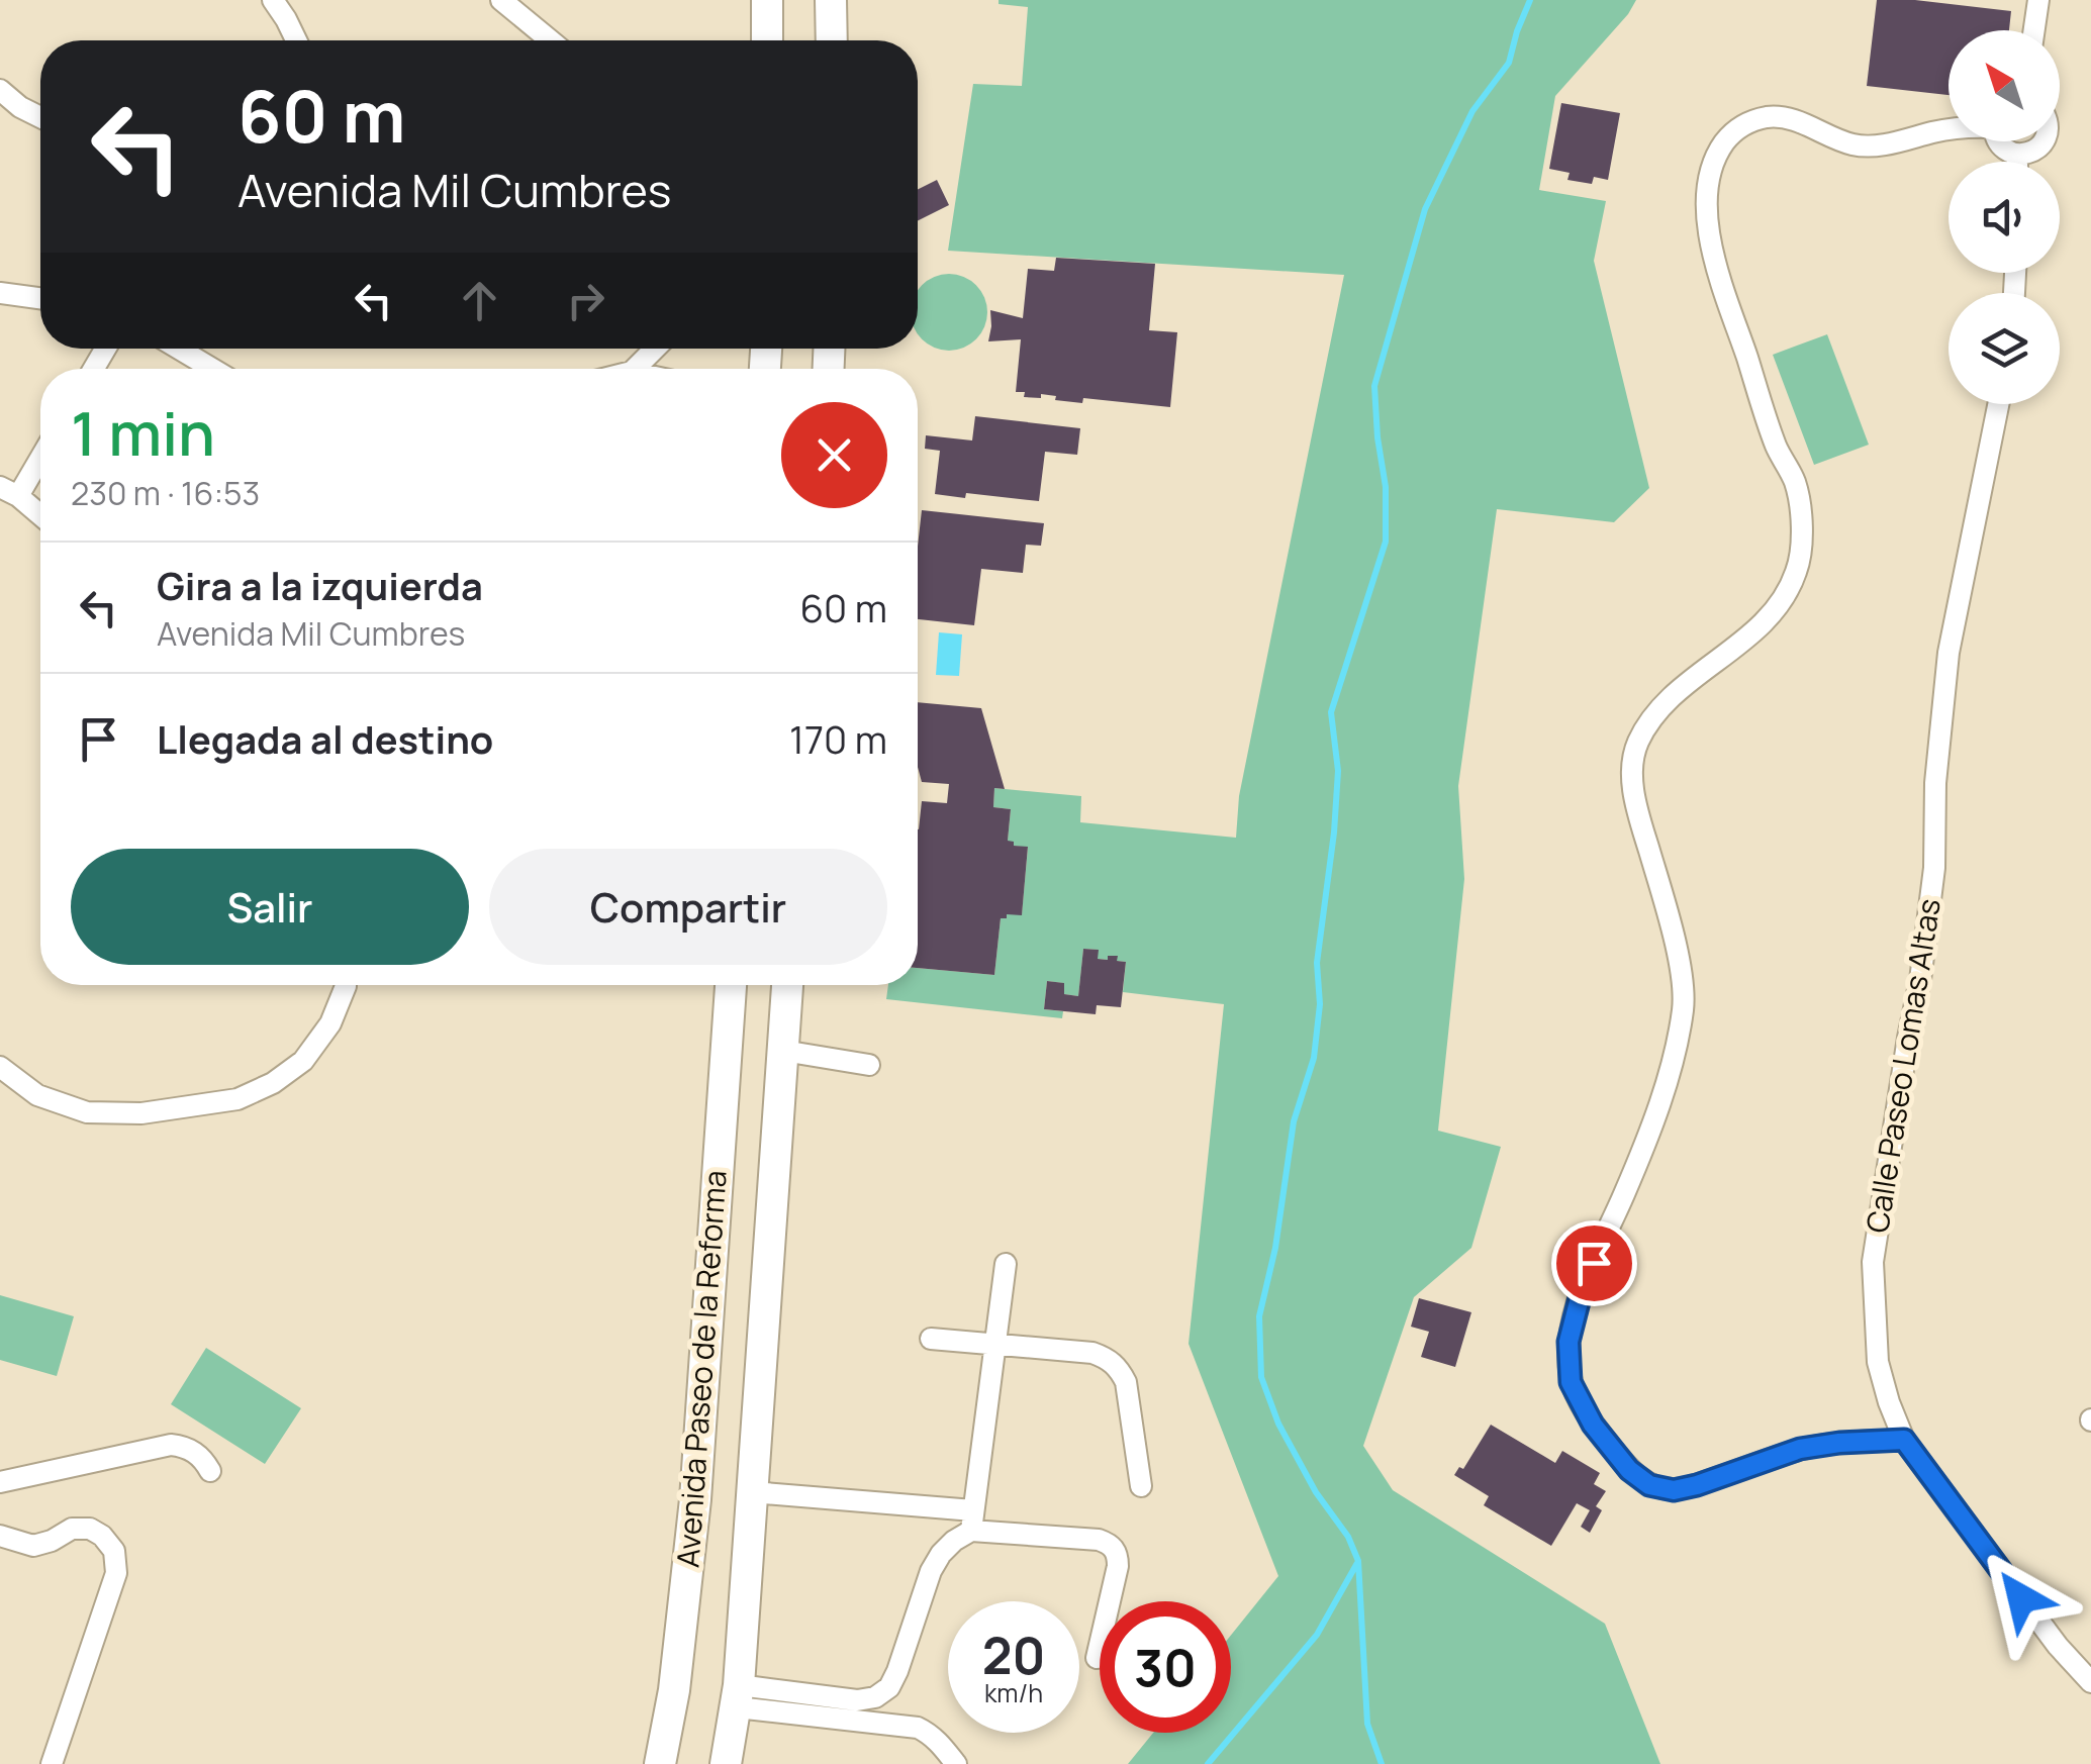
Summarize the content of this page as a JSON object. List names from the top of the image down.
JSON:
{
  "streets": {
    "main road": ["Avenida Paseo de la Reforma"],
    "street": ["Calle Paseo Lomas Altas"]
  },
  "north": "top left",
  "page": {
    "turn": ["60 m", "Avenida Mil Cumbres"],
    "heading": ["1 min", "230 m · 16:53"],
    "list": [
      {
        "name": "Gira a la izquierda",
        "note": "Avenida Mil Cumbres",
        "value": "60 m"
      },
      {
        "name": "Llegada al destino",
        "value": "170 m"
      }
    ],
    "buttons": ["Salir", "Compartir"],
    "speed": "20 km/h",
    "limit": "30"
  }
}
